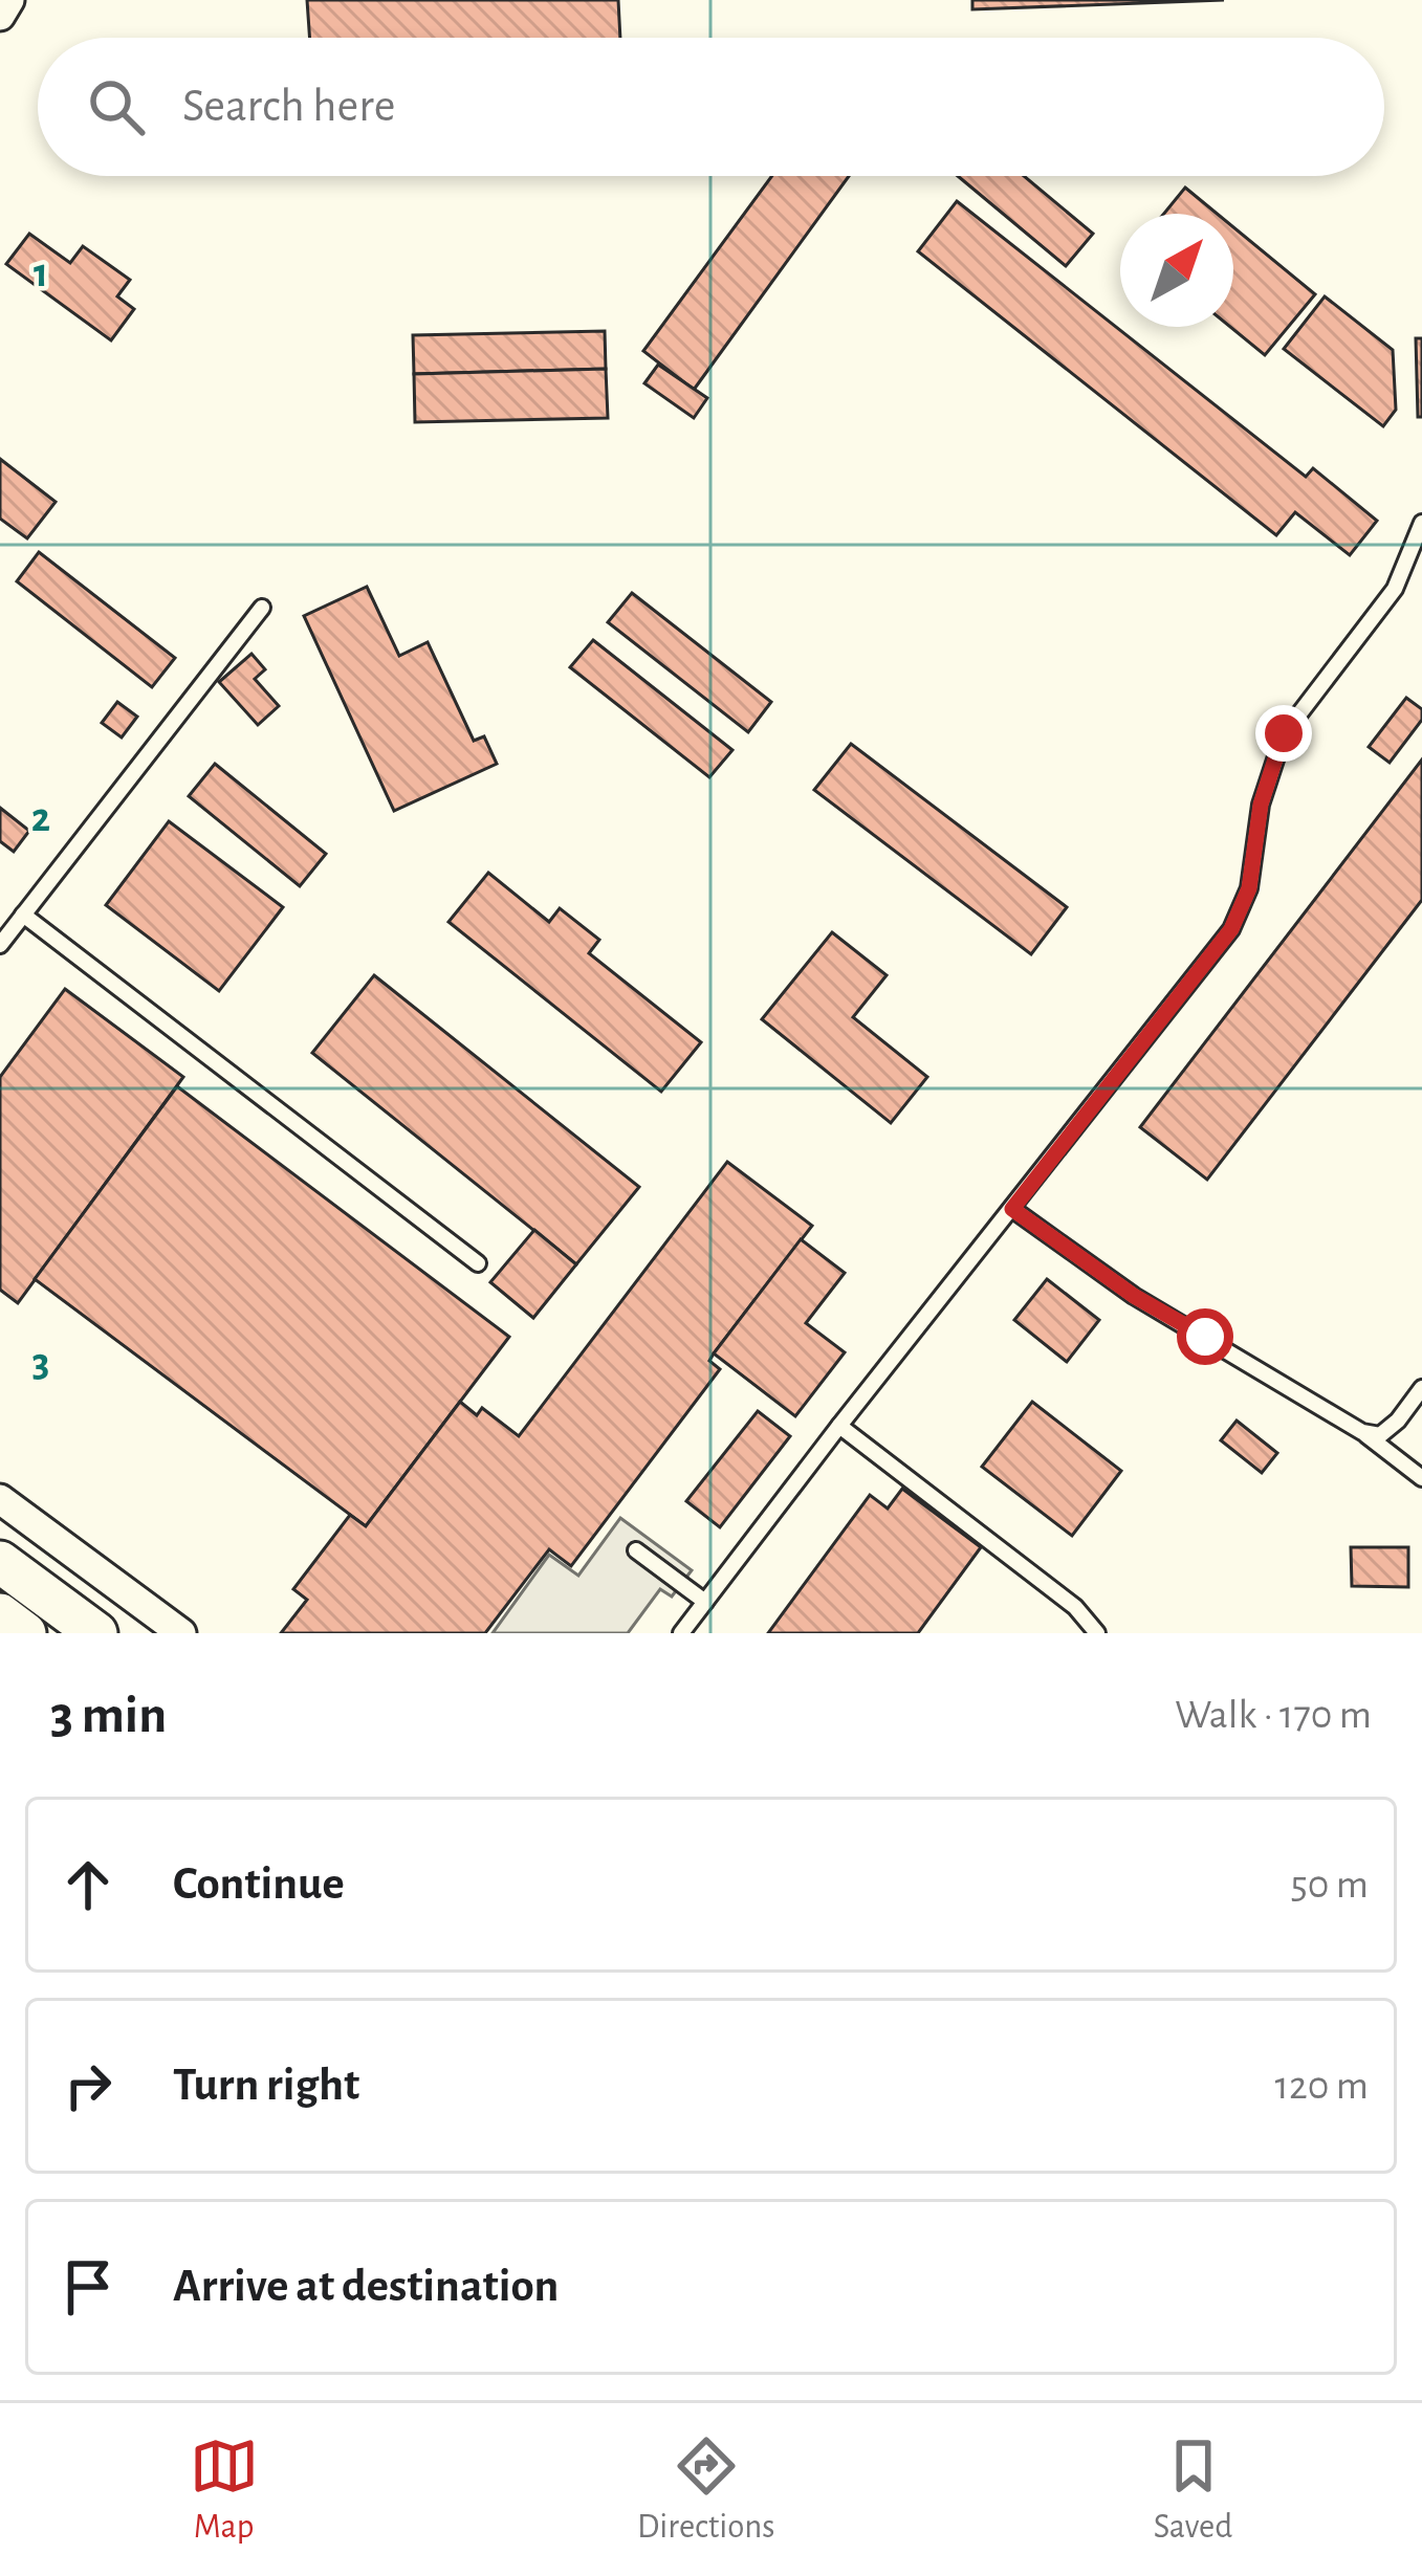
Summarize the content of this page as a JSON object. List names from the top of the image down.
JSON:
{
  "north": "top right",
  "page": {
    "search": "Search here",
    "heading": ["3 min", "Walk · 170 m"],
    "list": [
      ["Continue", "50 m"],
      ["Turn right", "120 m"],
      "Arrive at destination"
    ],
    "nav": ["Map", "Directions", "Saved"]
  },
  "grid": {
    "rows": ["1", "2", "3"]
  }
}
